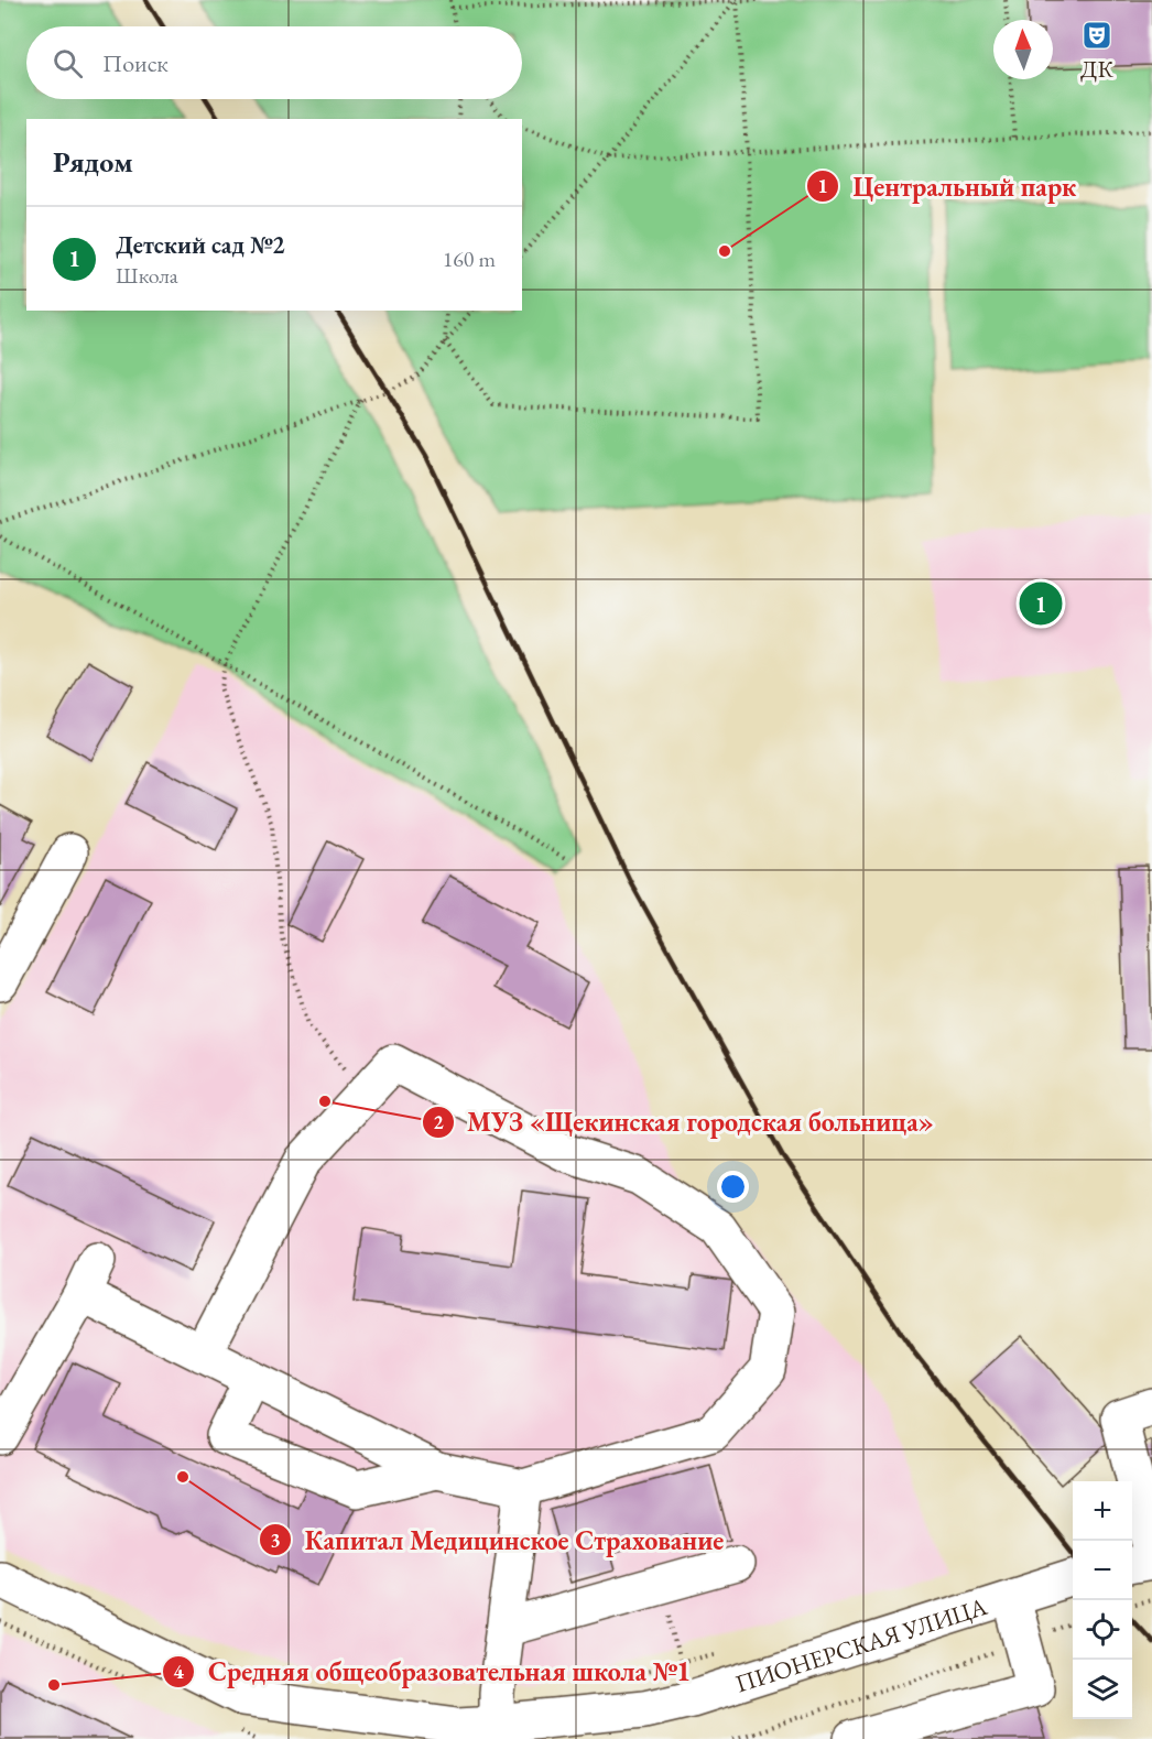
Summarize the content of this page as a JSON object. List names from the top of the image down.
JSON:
{
  "streets": {
    "street": ["ПИОНЕРСКАЯ УЛИЦА"]
  },
  "places": {
    "theatre": ["ДК"],
    "other": [
      "Центральный парк",
      "МУЗ «Щекинская городская больница»",
      "Капитал Медицинское Страхование",
      "Средняя общеобразовательная школа №1"
    ]
  },
  "north": "top",
  "page": {
    "search": "Поиск",
    "heading": "Рядом",
    "list": [
      {
        "mark": "1",
        "name": "Детский сад №2",
        "note": "Школа",
        "value": "160 m"
      }
    ],
    "pins": "1",
    "map_buttons": ["+", "−"]
  }
}
